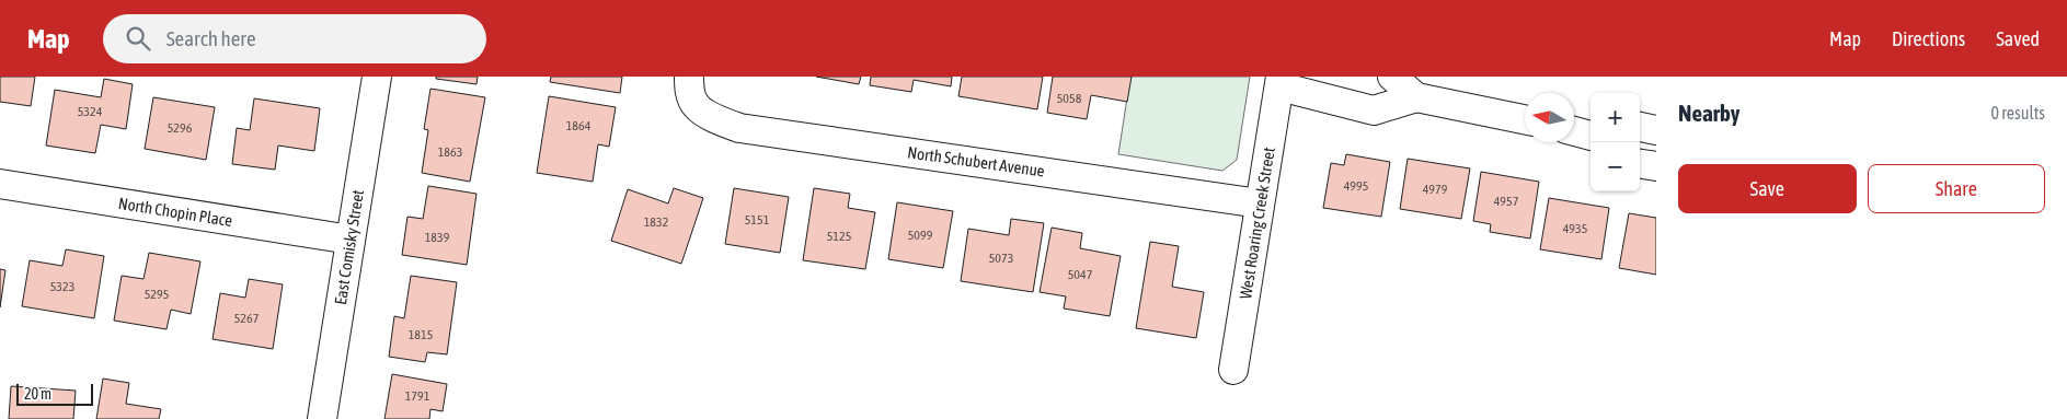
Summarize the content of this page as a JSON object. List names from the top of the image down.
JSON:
{
  "streets": {
    "street": [
      "North Schubert Avenue",
      "North Chopin Place",
      "West Roaring Creek Street",
      "East Comisky Street"
    ]
  },
  "crossings": [
    ["North Schubert Avenue", "West Roaring Creek Street"],
    ["North Chopin Place", "East Comisky Street"]
  ],
  "house_numbers": [
    "5058",
    "5324",
    "1864",
    "5296",
    "1863",
    "4995",
    "4979",
    "4957",
    "5151",
    "1832",
    "4935",
    "5099",
    "5125",
    "1839",
    "5073",
    "5047",
    "5323",
    "5295",
    "5267",
    "1815",
    "1791"
  ],
  "scale_bar": "20 m",
  "north": "left",
  "page": {
    "header": "Map",
    "search": "Search here",
    "nav": ["Map", "Directions", "Saved"],
    "heading": ["Nearby", "0 results"],
    "map_buttons": ["+", "−"],
    "buttons": ["Save", "Share"],
    "scale": "20 m"
  }
}
